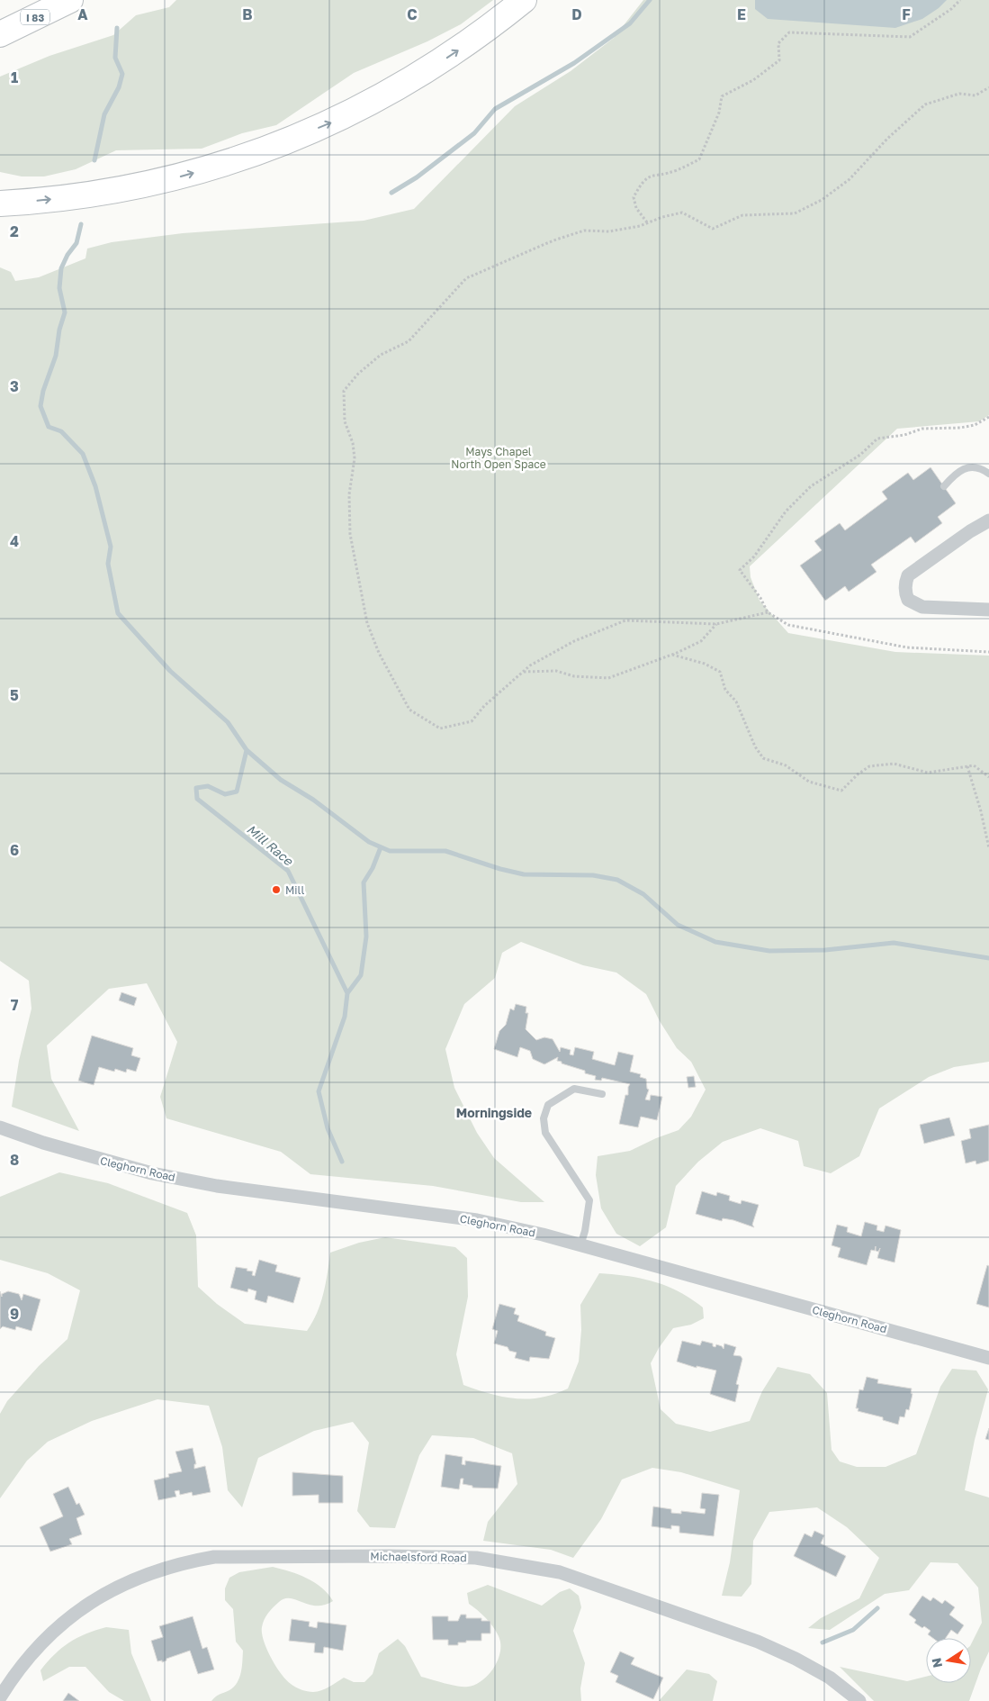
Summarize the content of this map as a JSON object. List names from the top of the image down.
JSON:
{
  "streets": {
    "highway": ["I 83"],
    "street": ["Cleghorn Road", "Michaelsford Road"]
  },
  "districts": ["Morningside"],
  "water": ["Mill Race"],
  "parks": ["Mays Chapel North Open Space"],
  "places": ["Mill"],
  "north": "left",
  "grid": {
    "columns": [
      "A",
      "B",
      "C",
      "D",
      "E",
      "F"
    ],
    "rows": [
      "1",
      "2",
      "3",
      "4",
      "5",
      "6",
      "7",
      "8",
      "9"
    ]
  }
}
